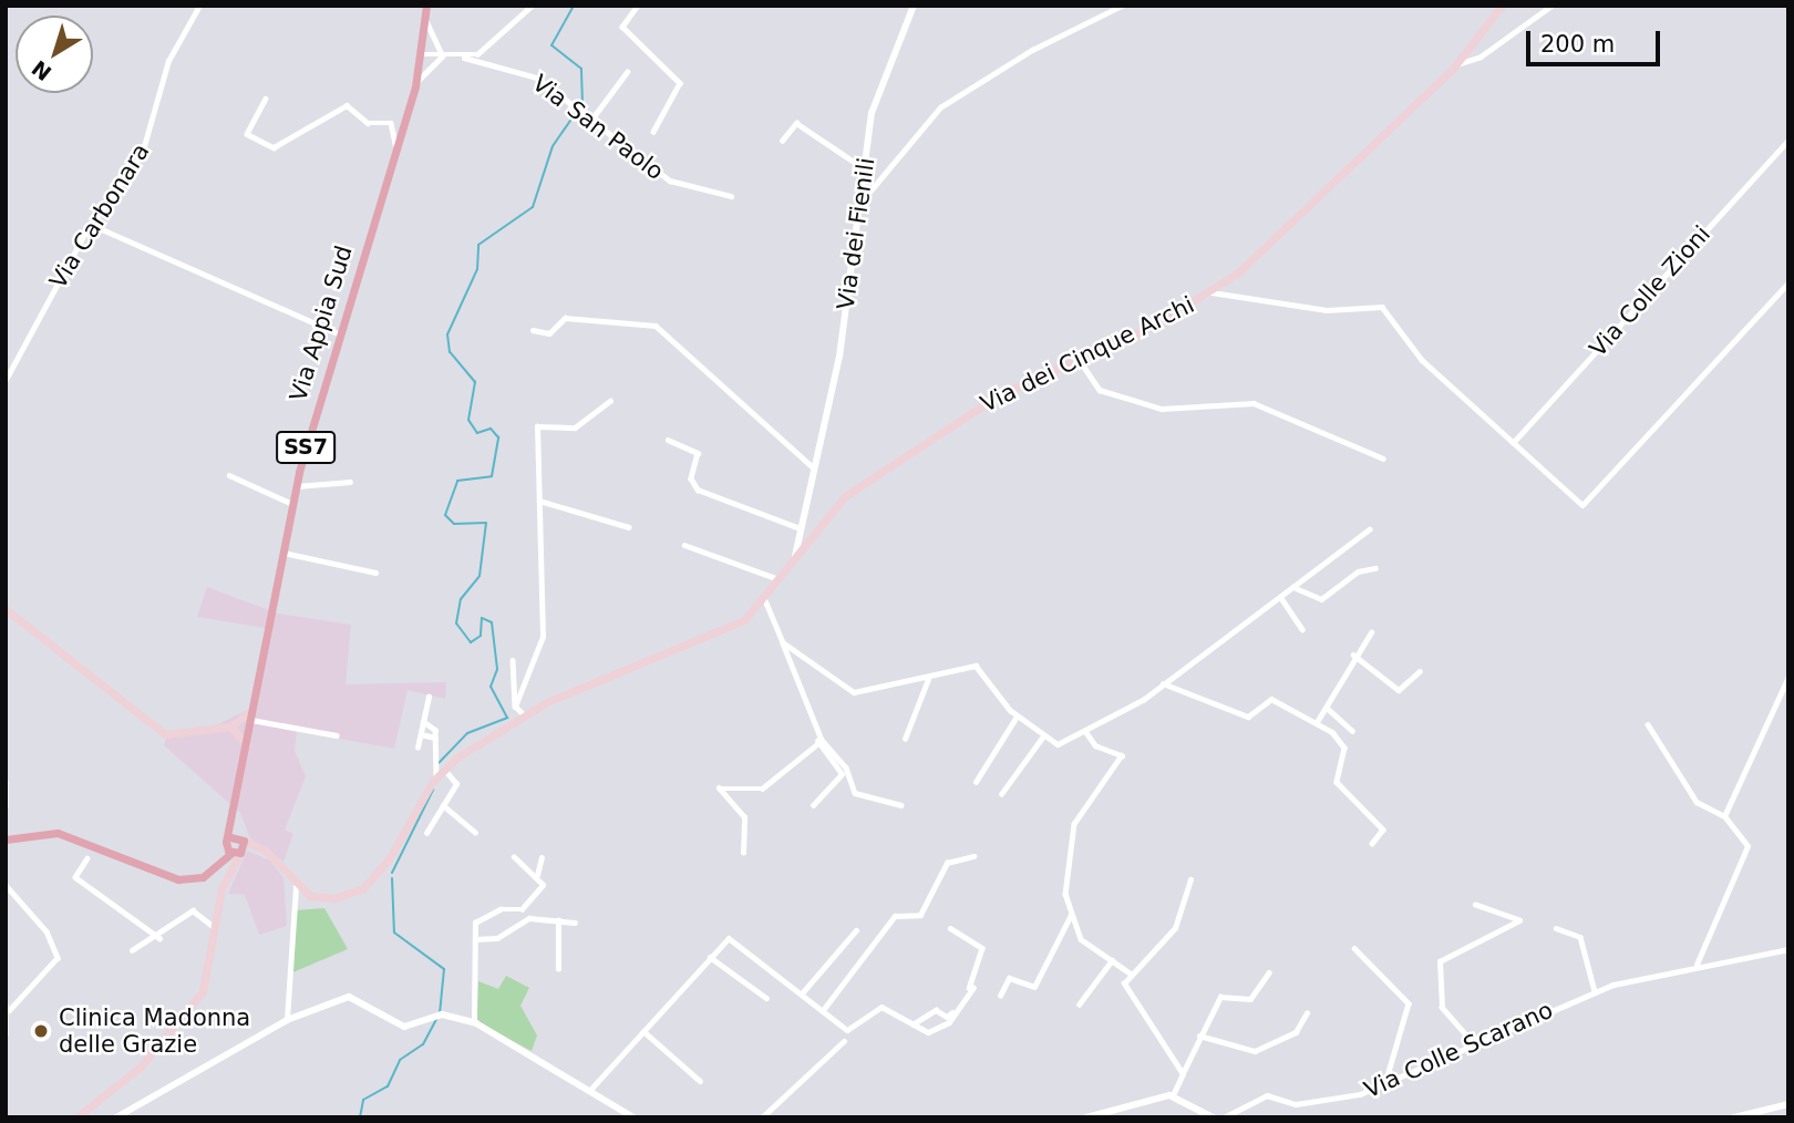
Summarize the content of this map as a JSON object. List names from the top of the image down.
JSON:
{
  "streets": {
    "main road": ["Via Appia Sud", "Via dei Cinque Archi", "SS7"],
    "street": [
      "Via San Paolo",
      "Via Carbonara",
      "Via dei Fienili",
      "Via Colle Zioni",
      "Via Colle Scarano"
    ]
  },
  "crossings": [
    ["Via San Paolo", "Via Appia Sud"],
    ["Via dei Fienili", "Via dei Cinque Archi"]
  ],
  "places": ["Clinica Madonna delle Grazie"],
  "scale_bar": "200 m",
  "north": "bottom left"
}
